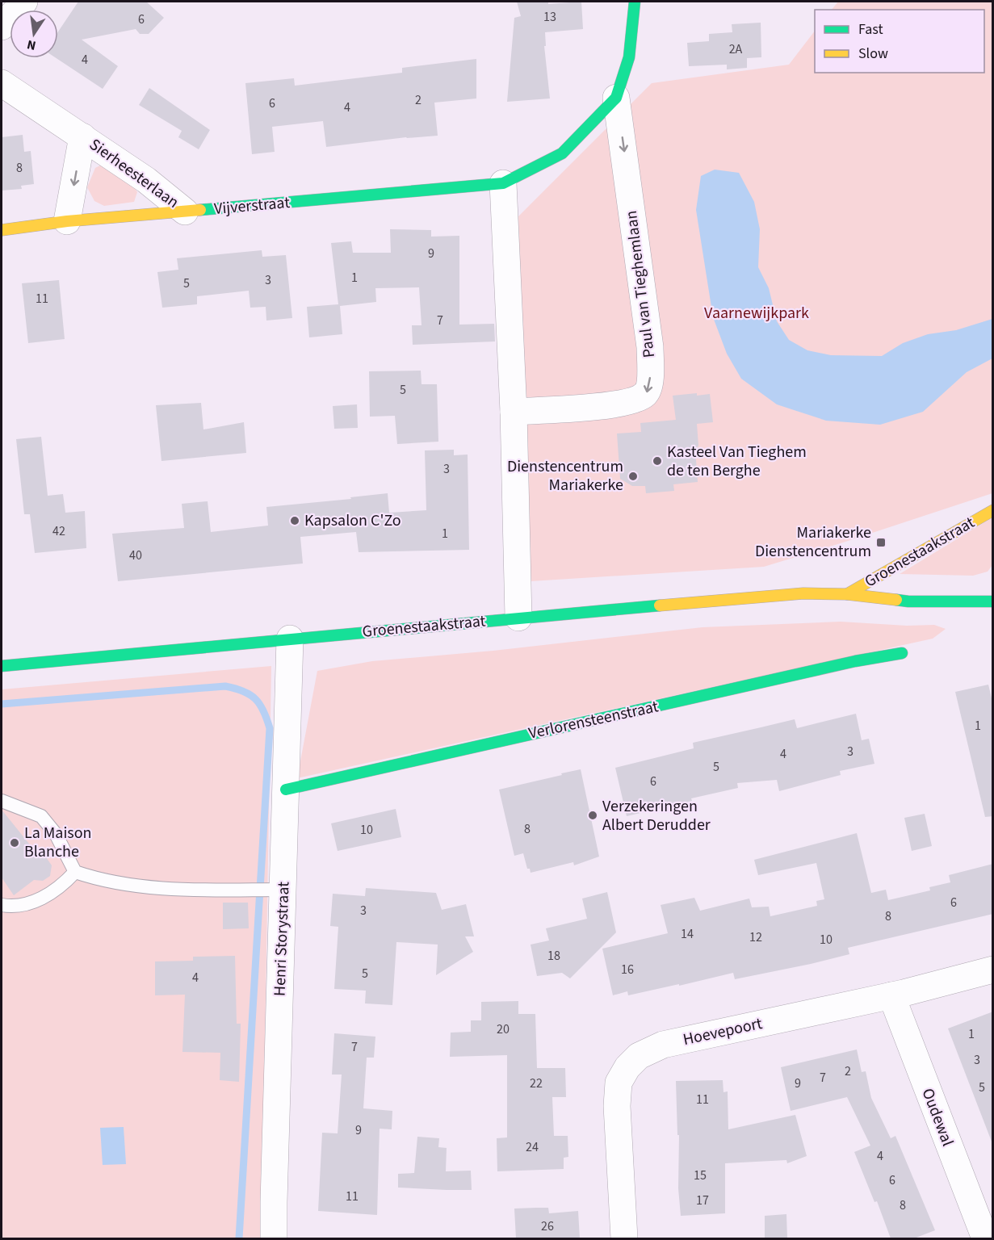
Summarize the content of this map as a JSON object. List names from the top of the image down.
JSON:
{
  "streets": {
    "street": [
      "Sierheesterlaan",
      "Vijverstraat",
      "Paul van Tieghemlaan",
      "Groenestaakstraat",
      "Verlorensteenstraat",
      "Henri Storystraat",
      "Hoevepoort",
      "Oudewal"
    ]
  },
  "crossings": [
    ["Sierheesterlaan", "Vijverstraat"],
    ["Vijverstraat", "Paul van Tieghemlaan"],
    ["Groenestaakstraat", "Henri Storystraat"],
    ["Verlorensteenstraat", "Henri Storystraat"],
    ["Hoevepoort", "Oudewal"]
  ],
  "parks": ["Vaarnewijkpark"],
  "places": {
    "other": [
      "Kasteel Van Tieghem de ten Berghe",
      "Dienstencentrum Mariakerke",
      "Kapsalon C'Zo",
      "Verzekeringen Albert Derudder",
      "La Maison Blanche"
    ],
    "transit": ["Mariakerke Dienstencentrum"]
  },
  "house_numbers": [
    "13",
    "6",
    "2A",
    "4",
    "2",
    "6",
    "4",
    "8",
    "9",
    "1",
    "3",
    "5",
    "11",
    "7",
    "5",
    "3",
    "42",
    "1",
    "40",
    "1",
    "3",
    "4",
    "5",
    "6",
    "8",
    "10",
    "6",
    "3",
    "8",
    "14",
    "12",
    "10",
    "18",
    "16",
    "5",
    "4",
    "20",
    "1",
    "7",
    "3",
    "2",
    "7",
    "22",
    "9",
    "5",
    "11",
    "9",
    "24",
    "4",
    "15",
    "6",
    "11",
    "17",
    "8",
    "26"
  ],
  "legend": ["Fast", "Slow"],
  "north": "bottom"
}
